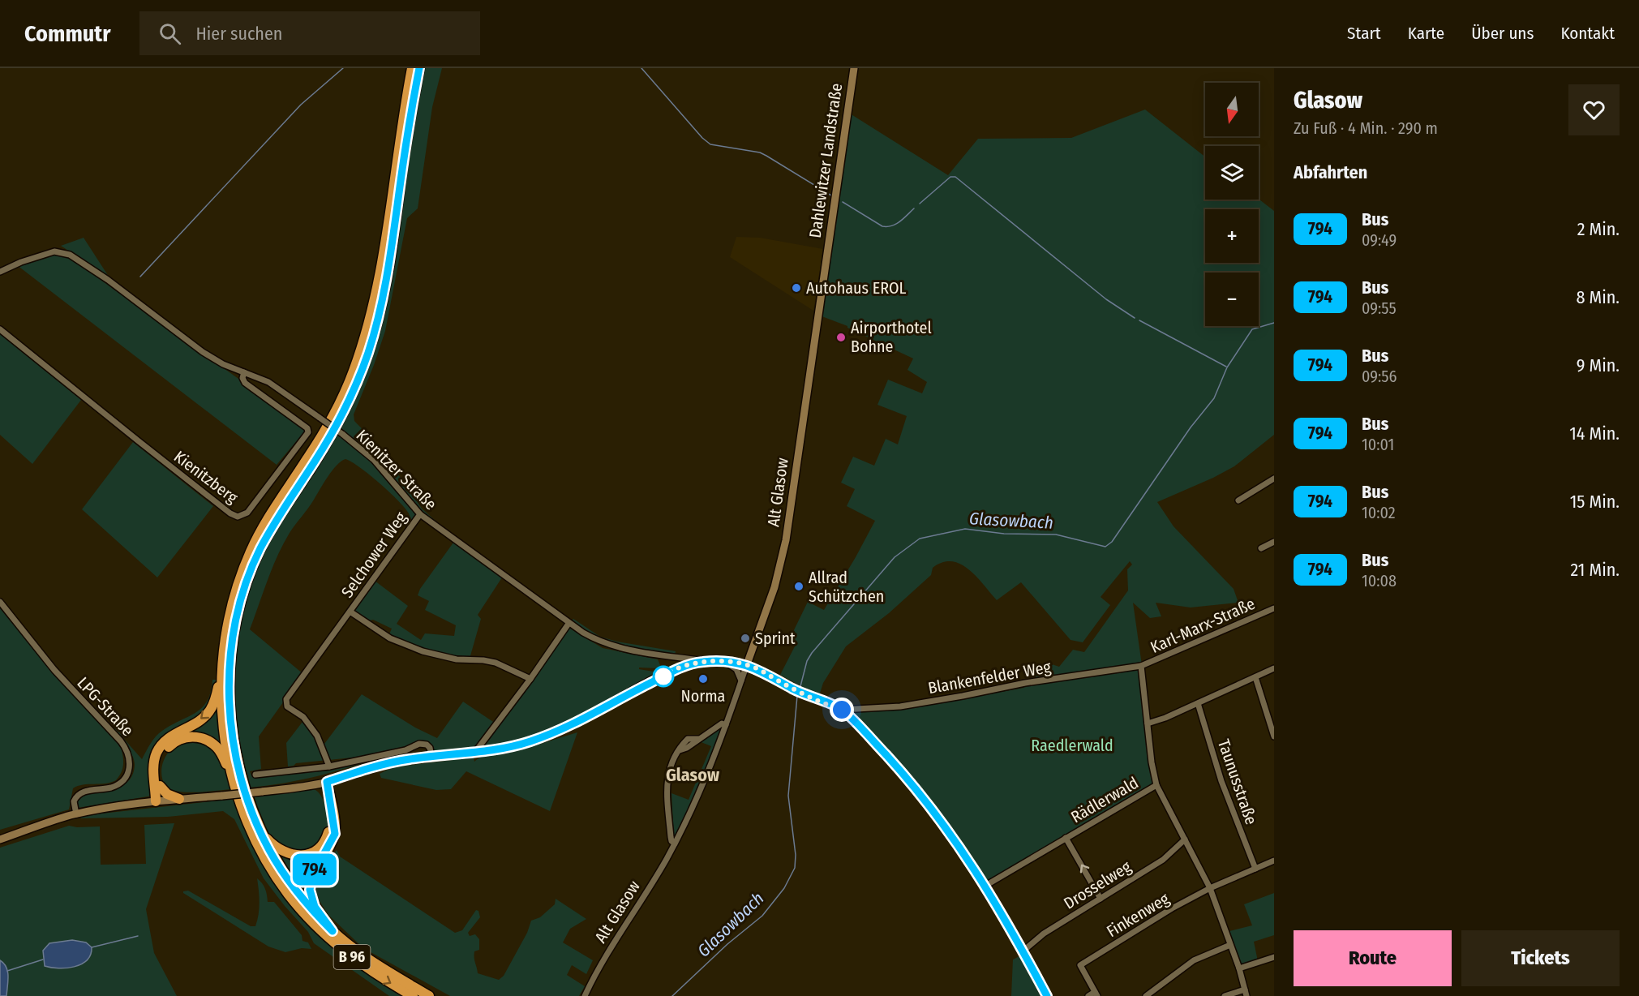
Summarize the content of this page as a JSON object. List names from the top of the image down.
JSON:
{
  "streets": {
    "highway": ["B 96"],
    "street": [
      "Dahlewitzer Landstraße",
      "Kienitzer Straße",
      "Kienitzberg",
      "Alt Glasow",
      "Selchower Weg",
      "Karl-Marx-Straße",
      "Blankenfelder Weg",
      "LPG-Straße",
      "Taunusstraße",
      "Rädlerwald",
      "Drosselweg",
      "Finkenweg"
    ]
  },
  "crossings": [
    ["Dahlewitzer Landstraße", "Alt Glasow"],
    ["Kienitzer Straße", "Kienitzberg"],
    ["Kienitzer Straße", "Selchower Weg"],
    ["Karl-Marx-Straße", "Blankenfelder Weg"],
    ["Taunusstraße", "Finkenweg"],
    ["Rädlerwald", "Drosselweg"]
  ],
  "districts": ["Glasow"],
  "water": ["Glasowbach"],
  "parks": ["Raedlerwald"],
  "places": [
    "Autohaus EROL",
    "Airporthotel Bohne",
    "Allrad Schützchen",
    "Sprint",
    "Norma"
  ],
  "lines": ["bus line 794"],
  "north": "bottom",
  "page": {
    "header": "Commutr",
    "search": "Hier suchen",
    "nav": [
      "Start",
      "Karte",
      "Über uns",
      "Kontakt"
    ],
    "on_map": "794",
    "heading": [
      ["Glasow", "Zu Fuß · 4 Min. · 290 m"],
      "Abfahrten"
    ],
    "map_buttons": ["+", "−"],
    "list": [
      {
        "mark": "794",
        "name": "Bus",
        "note": "09:49",
        "value": "2 Min."
      },
      {
        "mark": "794",
        "name": "Bus",
        "note": "09:55",
        "value": "8 Min."
      },
      {
        "mark": "794",
        "name": "Bus",
        "note": "09:56",
        "value": "9 Min."
      },
      {
        "mark": "794",
        "name": "Bus",
        "note": "10:01",
        "value": "14 Min."
      },
      {
        "mark": "794",
        "name": "Bus",
        "note": "10:02",
        "value": "15 Min."
      },
      {
        "mark": "794",
        "name": "Bus",
        "note": "10:08",
        "value": "21 Min."
      }
    ],
    "buttons": ["Route", "Tickets"]
  }
}
